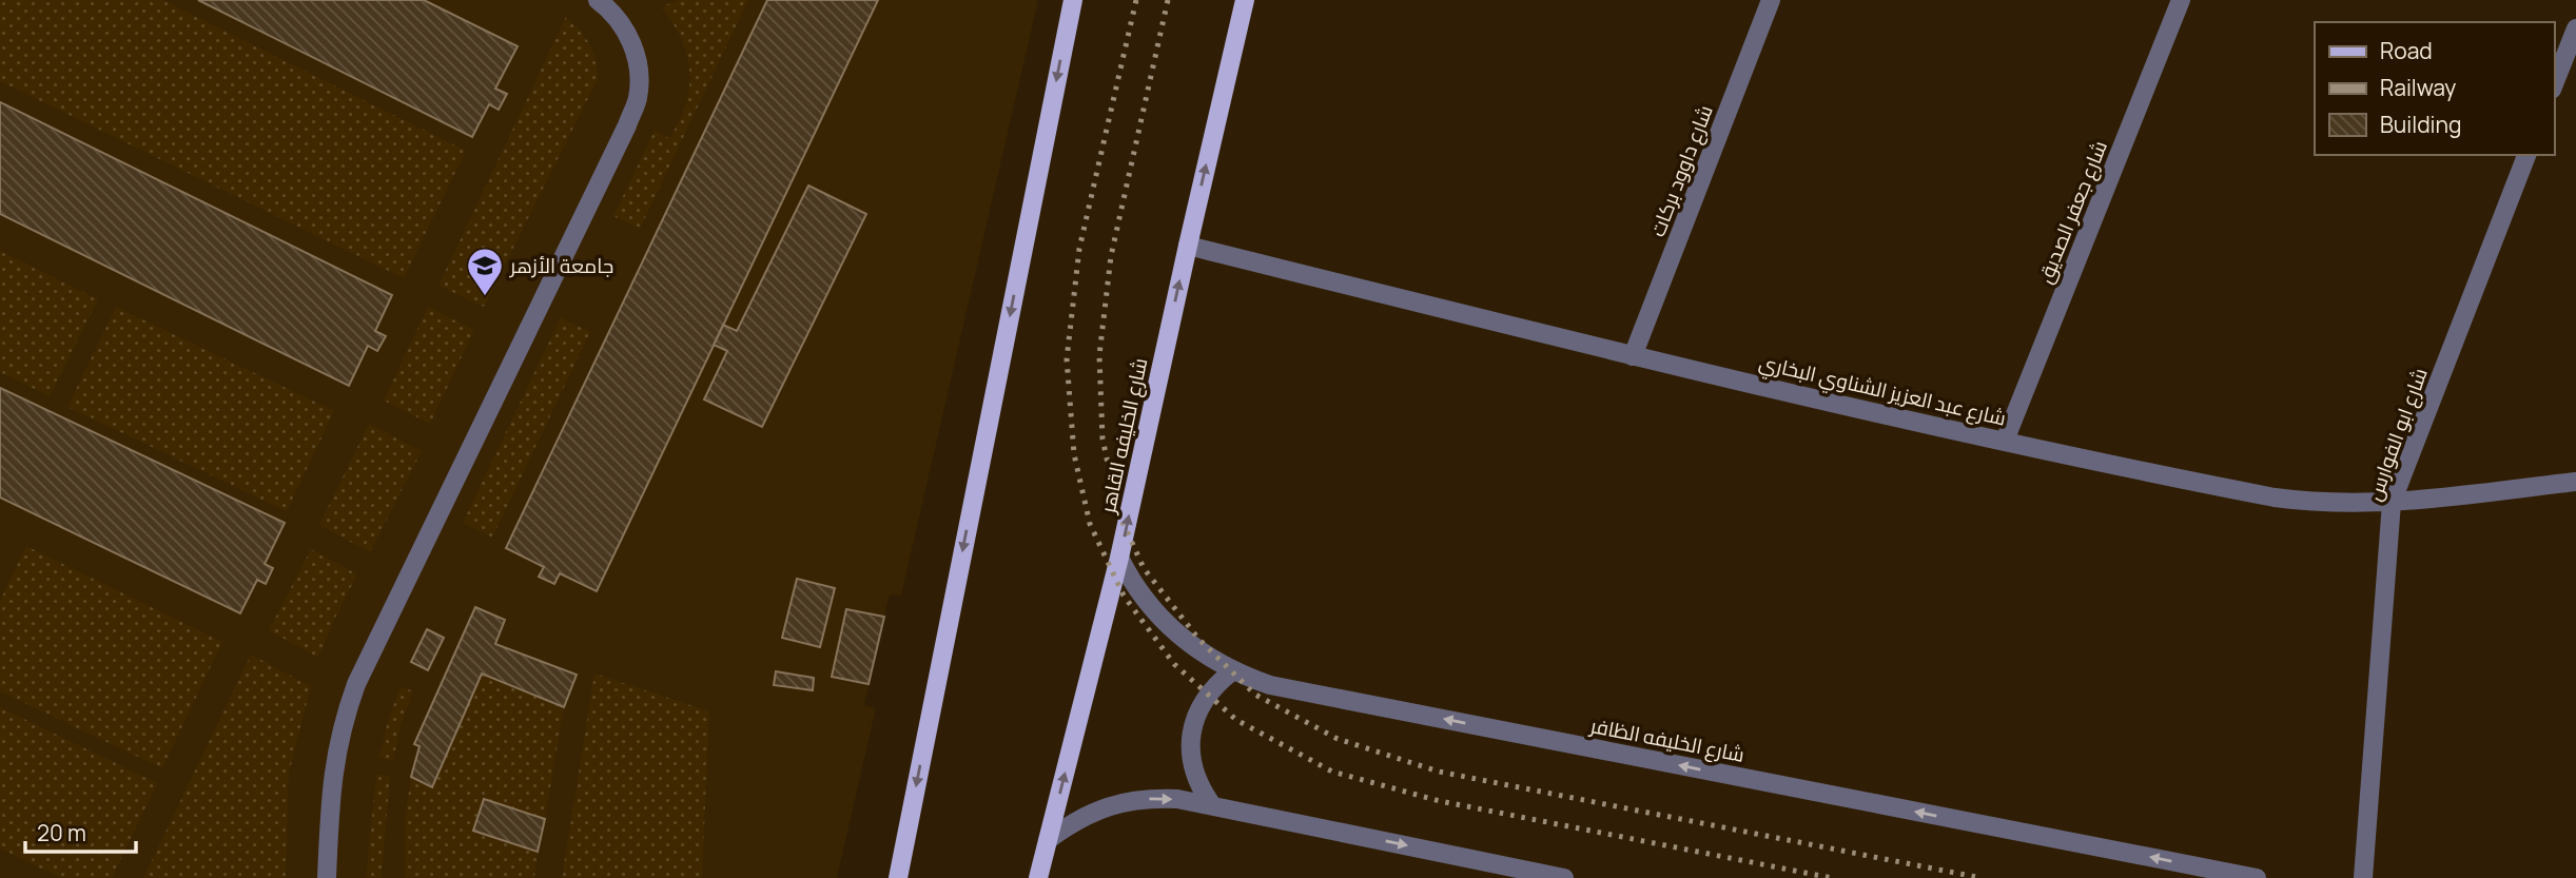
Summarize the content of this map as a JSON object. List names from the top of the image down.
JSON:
{
  "streets": {
    "main road": ["شارع الخليفه القاهر"],
    "street": [
      "شارع داوود بركات",
      "شارع جعفر الصديق",
      "شارع عبد العزيز الشناوي البخاري",
      "شارع ابو الفوارس",
      "شارع الخليفه الظافر"
    ]
  },
  "crossings": [
    ["شارع داوود بركات", "شارع عبد العزيز الشناوي البخاري"],
    ["شارع جعفر الصديق", "شارع عبد العزيز الشناوي البخاري"],
    ["شارع عبد العزيز الشناوي البخاري", "شارع ابو الفوارس"],
    ["شارع عبد العزيز الشناوي البخاري", "شارع الخليفه القاهر"],
    ["شارع الخليفه القاهر", "شارع الخليفه الظافر"]
  ],
  "places": {
    "school or university": ["جامعة الأزهر"]
  },
  "legend": ["Road", "Railway", "Building"],
  "scale_bar": "20 m"
}
